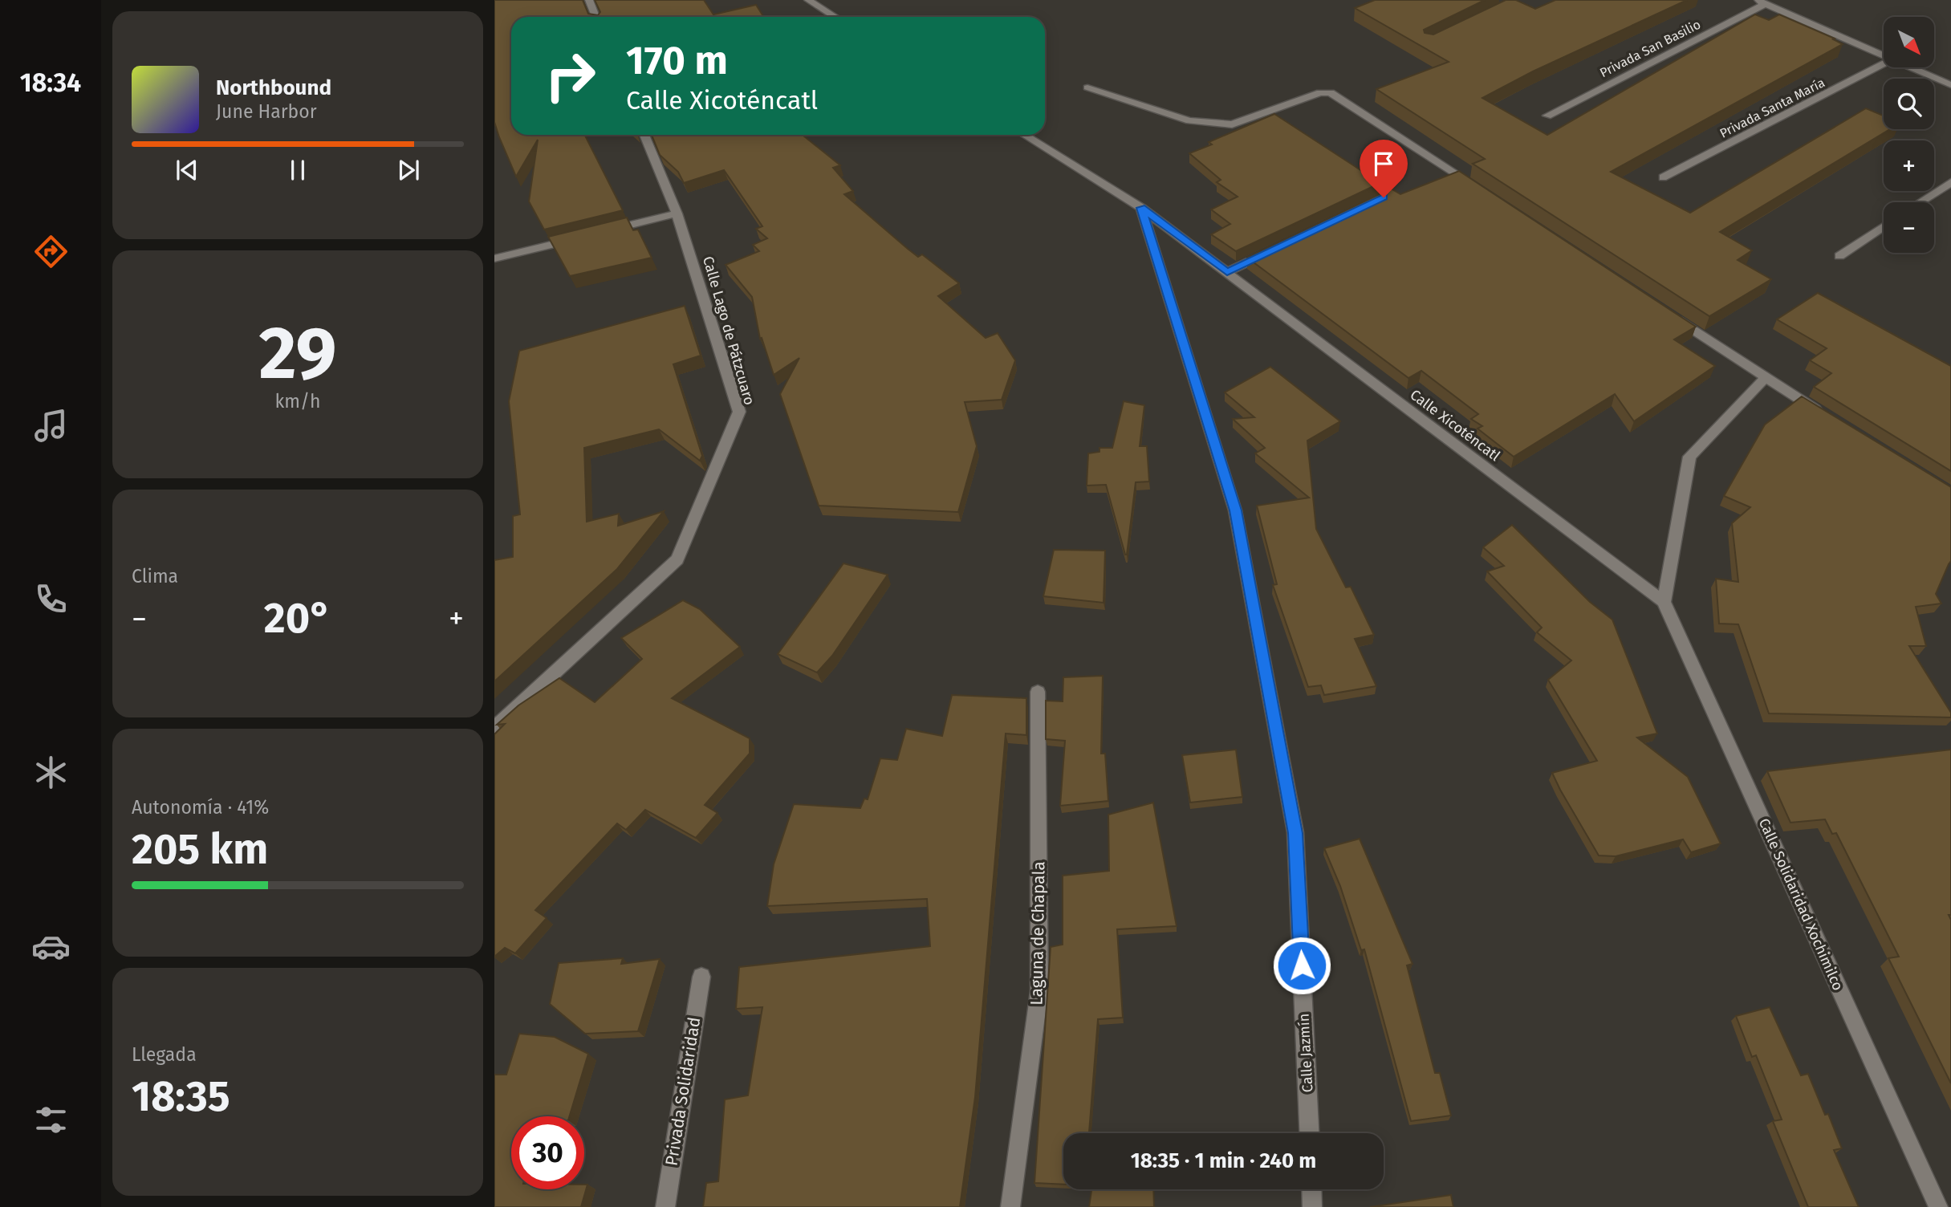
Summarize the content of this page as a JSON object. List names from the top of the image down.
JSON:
{
  "streets": {
    "street": [
      "Privada San Basilio",
      "Privada Santa María",
      "Calle Lago de Pátzcuaro",
      "Calle Xicoténcatl",
      "Calle Solidaridad Xochimilco",
      "Laguna de Chapala",
      "Calle Jazmín",
      "Privada Solidaridad"
    ]
  },
  "crossings": [
    ["Calle Xicoténcatl", "Calle Solidaridad Xochimilco"],
    ["Calle Xicoténcatl", "Calle Jazmín"]
  ],
  "north": "bottom right",
  "page": {
    "tabs": "18:34",
    "map_buttons": ["+", "−"],
    "turn": ["170 m", "Calle Xicoténcatl"],
    "song": ["Northbound", "June Harbor"],
    "tile": [
      ["29", "km/h"],
      "Clima",
      ["Autonomía · 41%", "205 km"],
      ["Llegada", "18:35"]
    ],
    "heat": ["−", "20°", "+"],
    "limit": "30",
    "trip": "18:35 · 1 min · 240 m"
  }
}
